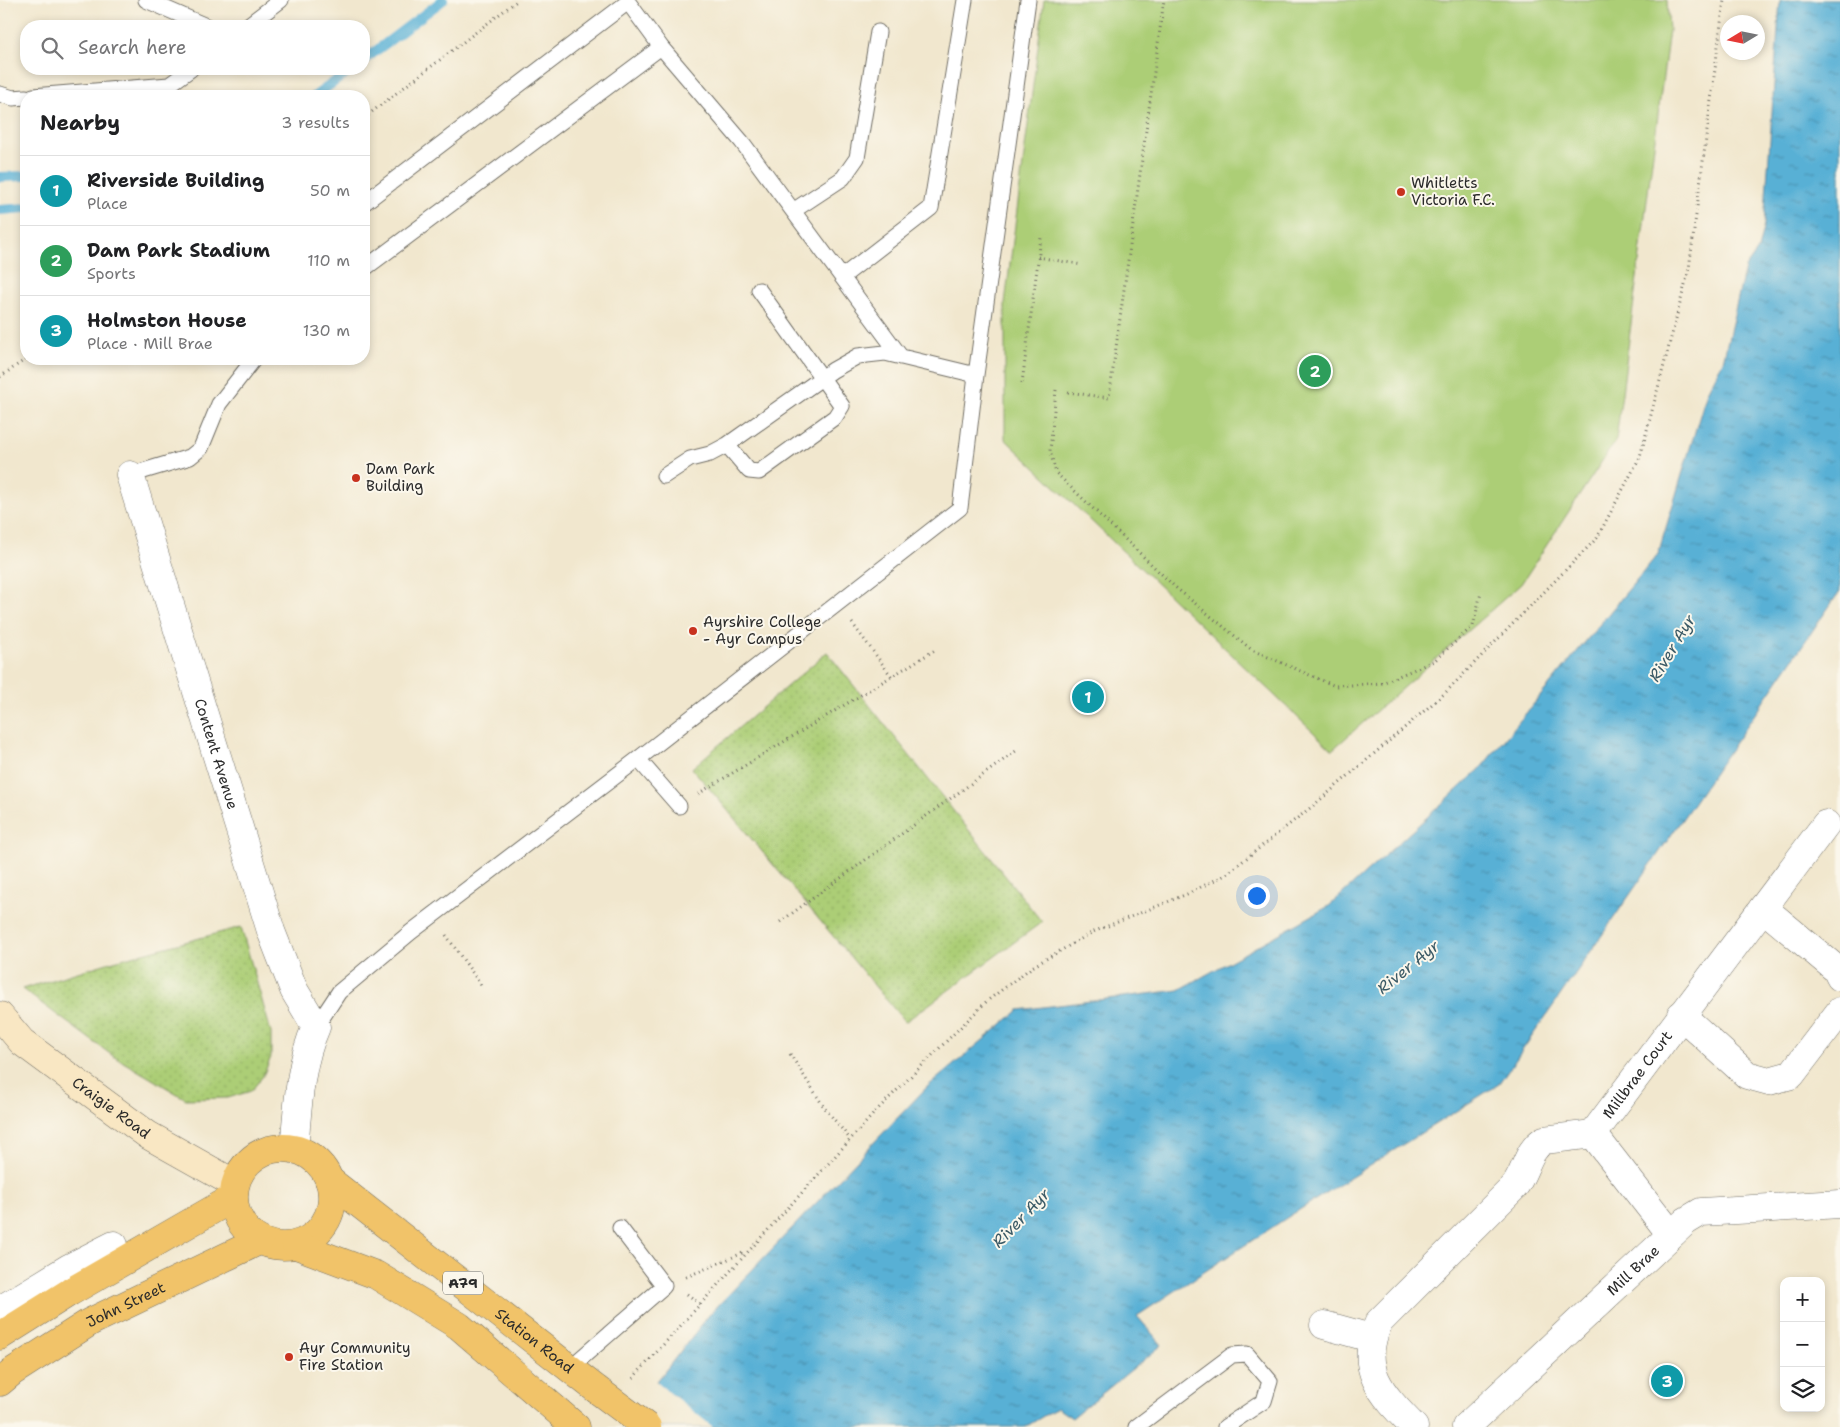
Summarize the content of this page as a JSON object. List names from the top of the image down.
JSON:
{
  "streets": {
    "main road": [
      "Craigie Road",
      "A79",
      "John Street",
      "Station Road"
    ],
    "street": ["Content Avenue", "Millbrae Court", "Mill Brae"]
  },
  "crossings": [
    ["Craigie Road", "A79"],
    ["Craigie Road", "John Street"],
    ["Craigie Road", "Station Road"],
    ["A79", "John Street"],
    ["A79", "Station Road"],
    ["John Street", "Station Road"]
  ],
  "water": ["River Ayr"],
  "places": [
    "Whitletts Victoria F.C.",
    "Dam Park Building",
    "Ayrshire College - Ayr Campus",
    "Ayr Community Fire Station"
  ],
  "north": "left",
  "page": {
    "search": "Search here",
    "heading": ["Nearby", "3 results"],
    "list": [
      {
        "mark": "1",
        "name": "Riverside Building",
        "note": "Place",
        "value": "50 m"
      },
      {
        "mark": "2",
        "name": "Dam Park Stadium",
        "note": "Sports",
        "value": "110 m"
      },
      {
        "mark": "3",
        "name": "Holmston House",
        "note": "Place · Mill Brae",
        "value": "130 m"
      }
    ],
    "pins": ["2", "1", "3"],
    "map_buttons": ["+", "−"]
  }
}
